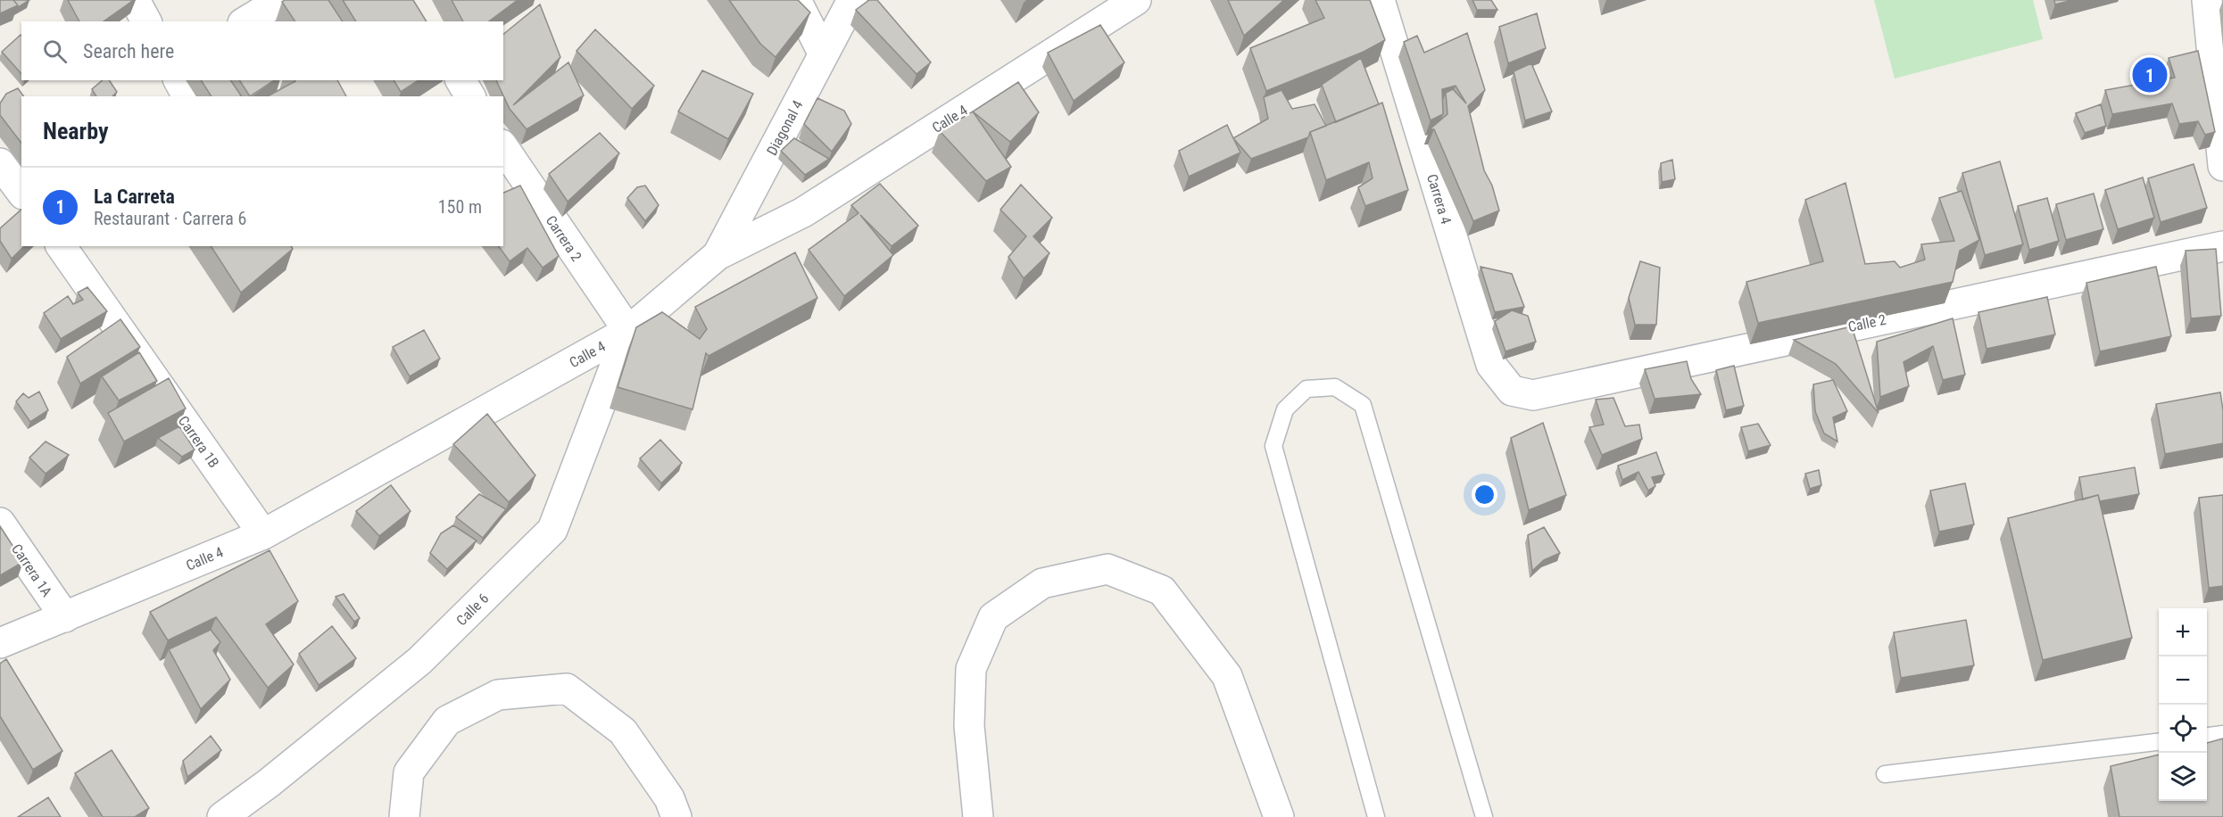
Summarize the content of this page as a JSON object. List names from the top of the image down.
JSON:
{
  "streets": {
    "street": [
      "Calle 4",
      "Diagonal 4",
      "Carrera 4",
      "Carrera 2",
      "Calle 2",
      "Carrera 1B",
      "Carrera 1A",
      "Calle 6"
    ]
  },
  "crossings": [
    ["Calle 4", "Diagonal 4"],
    ["Calle 4", "Carrera 2"],
    ["Calle 4", "Carrera 1B"],
    ["Calle 4", "Carrera 1A"],
    ["Calle 4", "Calle 6"],
    ["Carrera 4", "Calle 2"],
    ["Carrera 2", "Calle 6"]
  ],
  "page": {
    "search": "Search here",
    "pins": "1",
    "heading": "Nearby",
    "list": [
      {
        "mark": "1",
        "name": "La Carreta",
        "note": "Restaurant · Carrera 6",
        "value": "150 m"
      }
    ],
    "map_buttons": ["+", "−"]
  }
}
